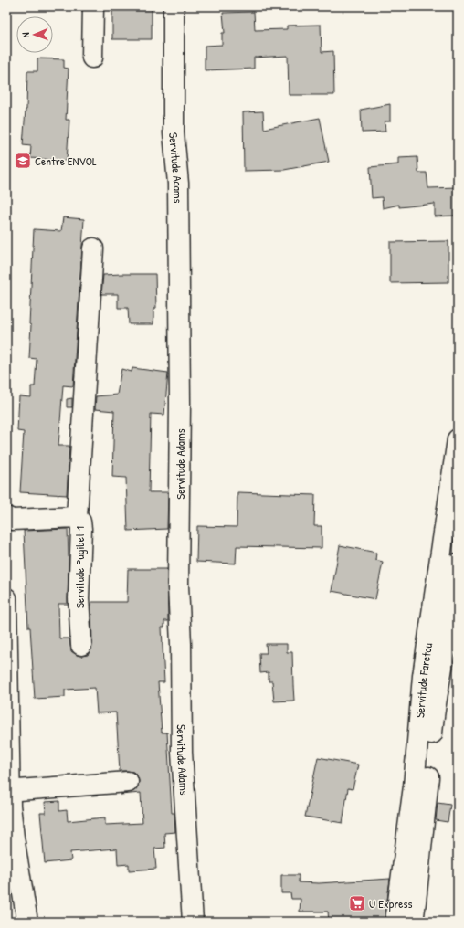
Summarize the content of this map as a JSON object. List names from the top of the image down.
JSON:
{
  "streets": {
    "street": ["Servitude Adams", "Servitude Pugibet 1", "Servitude Faretou"]
  },
  "places": {
    "school or university": ["Centre ENVOL"],
    "supermarket": ["U Express"]
  },
  "north": "left"
}
